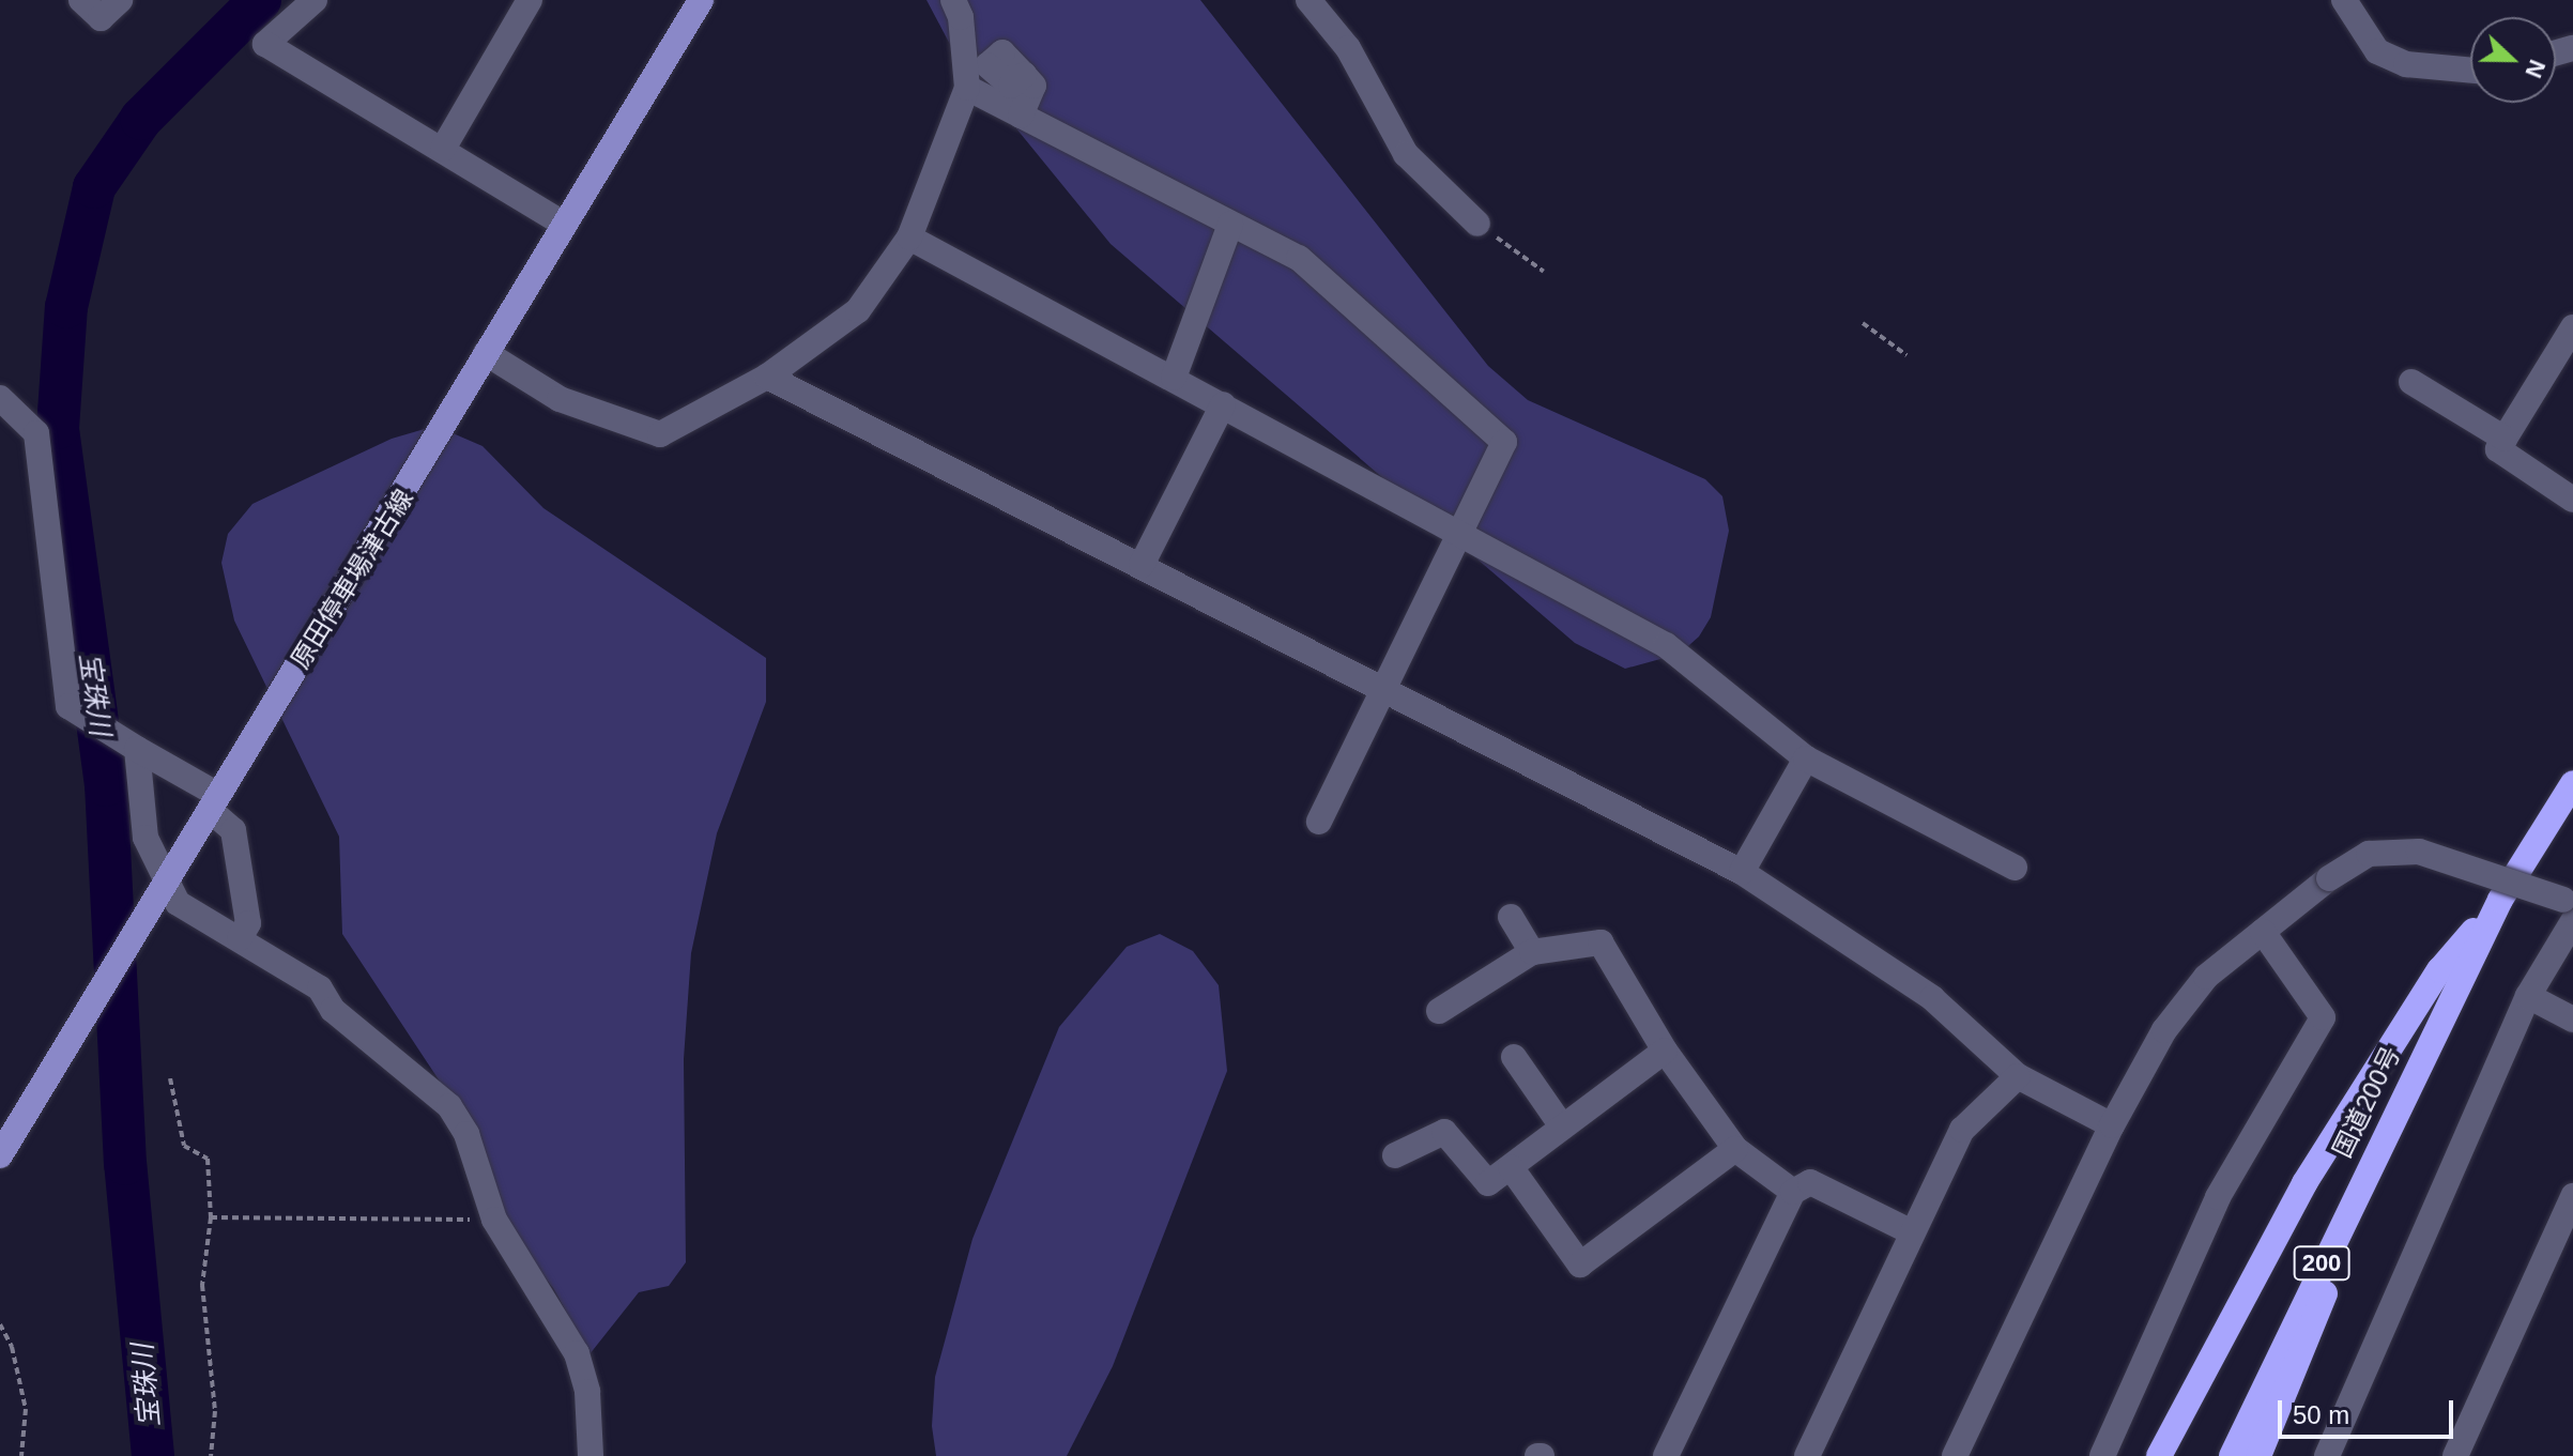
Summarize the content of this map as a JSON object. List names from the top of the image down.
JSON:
{
  "streets": {
    "highway": ["国道200号", "200"],
    "main road": ["原田停車場津古線"]
  },
  "water": ["宝珠川"],
  "scale_bar": "50 m",
  "north": "right"
}
